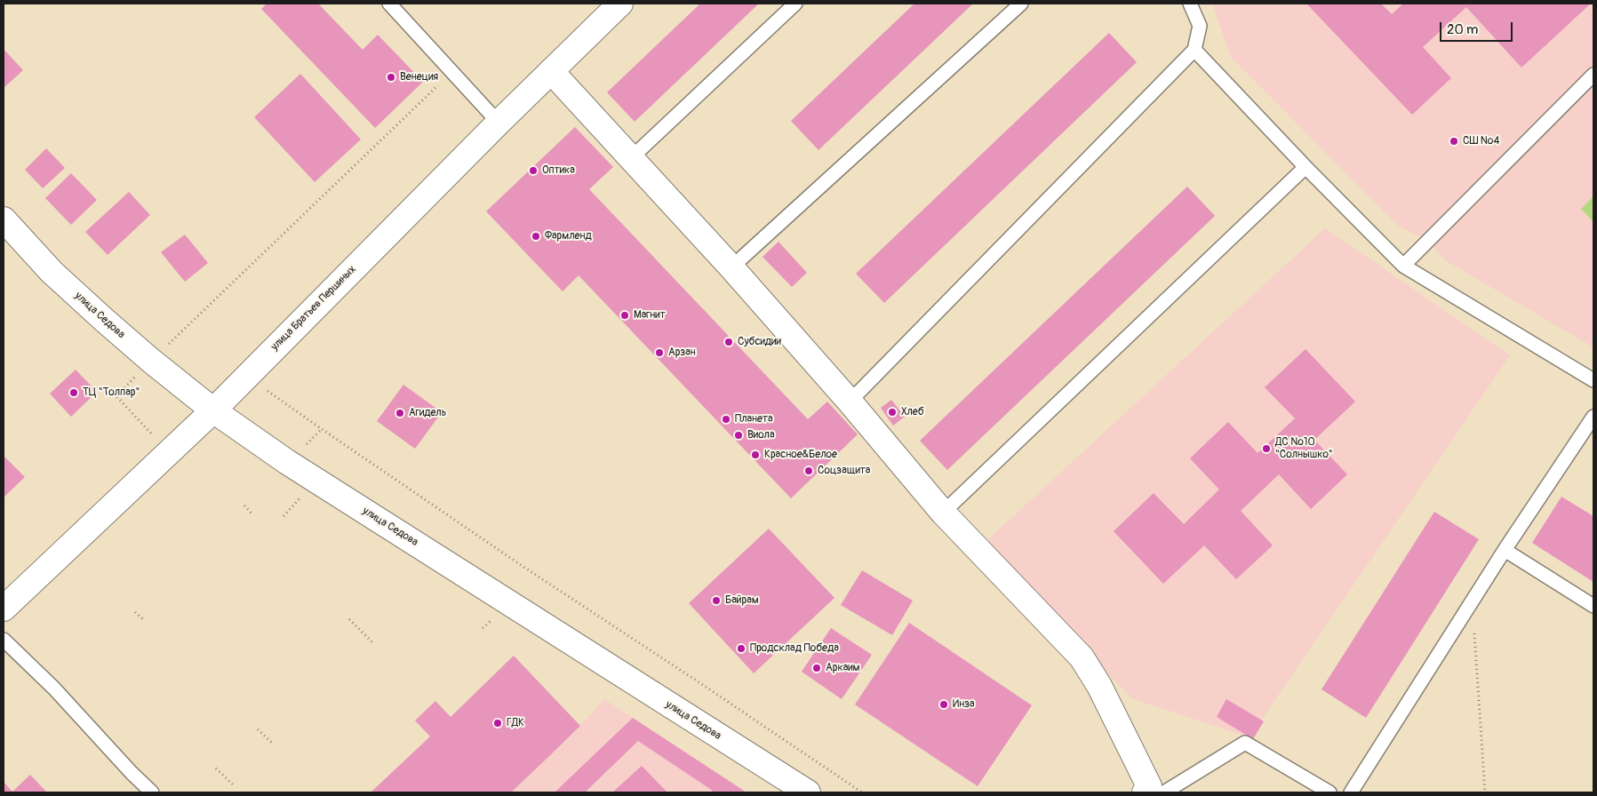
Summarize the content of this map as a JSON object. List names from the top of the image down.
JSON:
{
  "streets": {
    "street": ["улица Братьев Першиных", "улица Седова"]
  },
  "crossings": [
    ["улица Братьев Першиных", "улица Седова"]
  ],
  "places": [
    "Венеция",
    "СШ №4",
    "Оптика",
    "Фармленд",
    "Магнит",
    "Субсидии",
    "Арзан",
    "ТЦ \"Толпар\"",
    "Хлеб",
    "Агидель",
    "Планета",
    "Виола",
    "ДС №10 \"Солнышко\"",
    "Красное&Белое",
    "Соцзащита",
    "Байрам",
    "Продсклад Победа",
    "Аркаим",
    "Инза",
    "ГДК"
  ],
  "scale_bar": "20 m"
}
